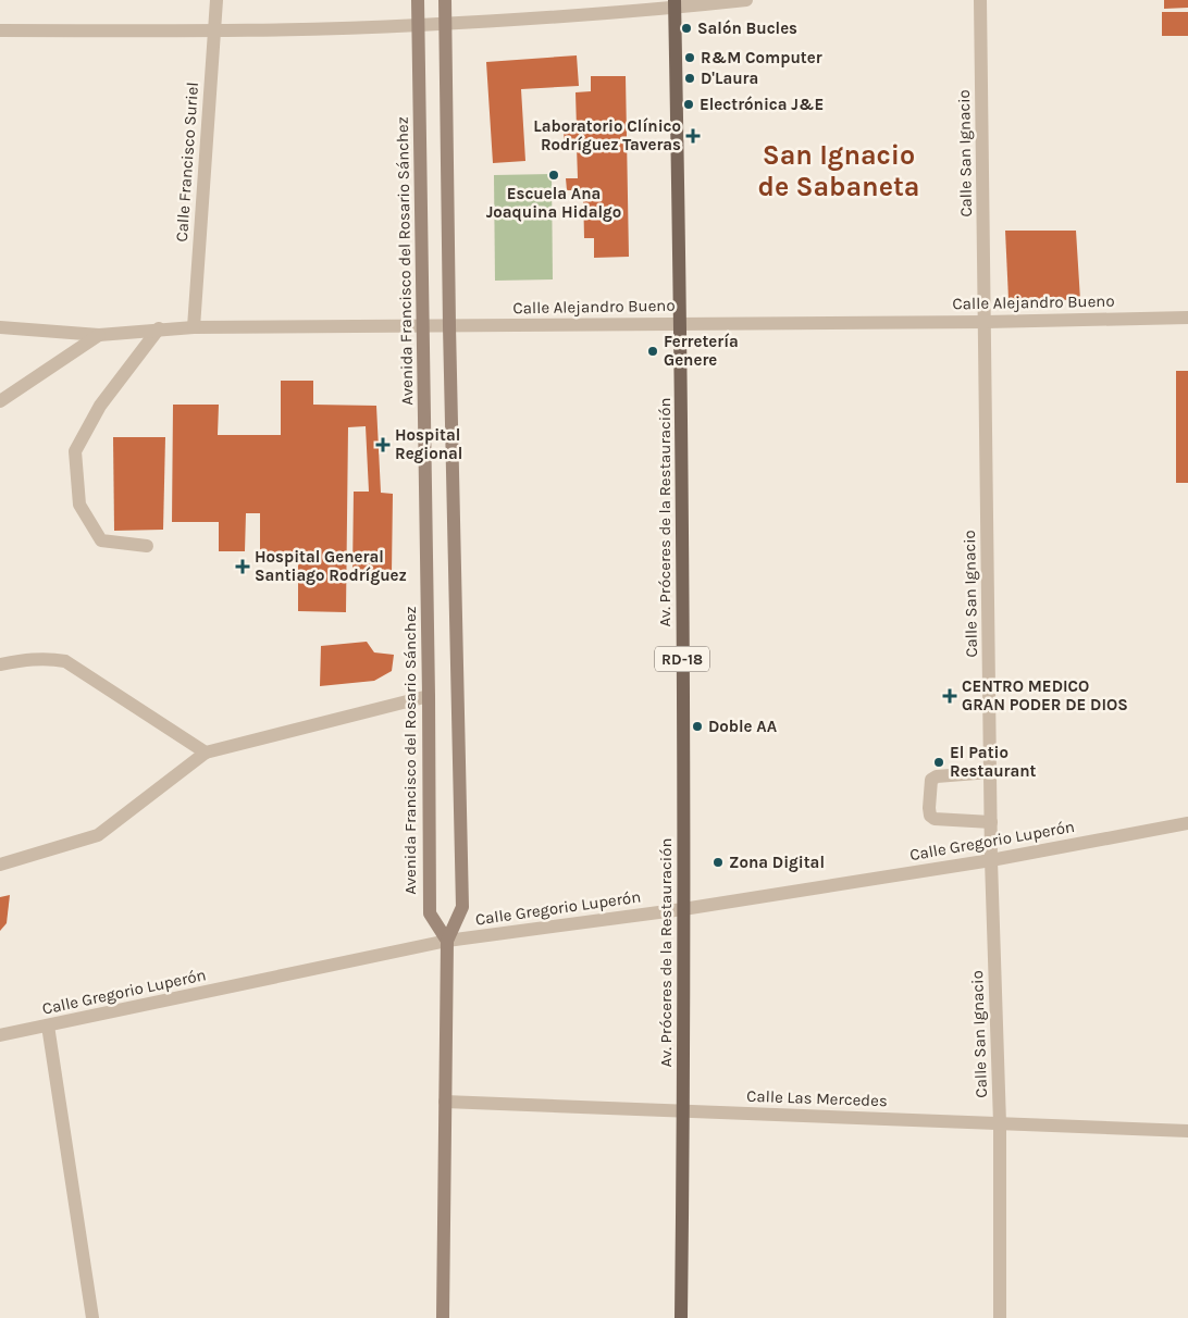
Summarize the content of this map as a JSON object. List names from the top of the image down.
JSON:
{
  "streets": {
    "main road": ["Avenida Francisco del Rosario Sánchez", "Av. Próceres de la Restauración", "RD-18"],
    "street": [
      "Calle San Ignacio",
      "Calle Francisco Suriel",
      "Calle Alejandro Bueno",
      "Calle Gregorio Luperón",
      "Calle Las Mercedes"
    ]
  },
  "crossings": [
    ["Calle San Ignacio", "Calle Alejandro Bueno"],
    ["Calle San Ignacio", "Calle Gregorio Luperón"],
    ["Calle San Ignacio", "Calle Las Mercedes"],
    ["Calle Francisco Suriel", "Calle Alejandro Bueno"],
    ["Avenida Francisco del Rosario Sánchez", "Calle Alejandro Bueno"],
    ["Avenida Francisco del Rosario Sánchez", "Calle Gregorio Luperón"],
    ["Calle Alejandro Bueno", "Av. Próceres de la Restauración"],
    ["Av. Próceres de la Restauración", "Calle Gregorio Luperón"],
    ["Av. Próceres de la Restauración", "Calle Las Mercedes"]
  ],
  "districts": ["San Ignacio de Sabaneta"],
  "places": {
    "other": [
      "Salón Bucles",
      "R&M Computer",
      "D'Laura",
      "Electrónica J&E",
      "Escuela Ana Joaquina Hidalgo",
      "Ferretería Genere",
      "Doble AA",
      "El Patio Restaurant",
      "Zona Digital"
    ],
    "health": [
      "Laboratorio Clínico Rodríguez Taveras",
      "Hospital Regional",
      "Hospital General Santiago Rodríguez",
      "CENTRO MEDICO GRAN PODER DE DIOS"
    ]
  }
}
